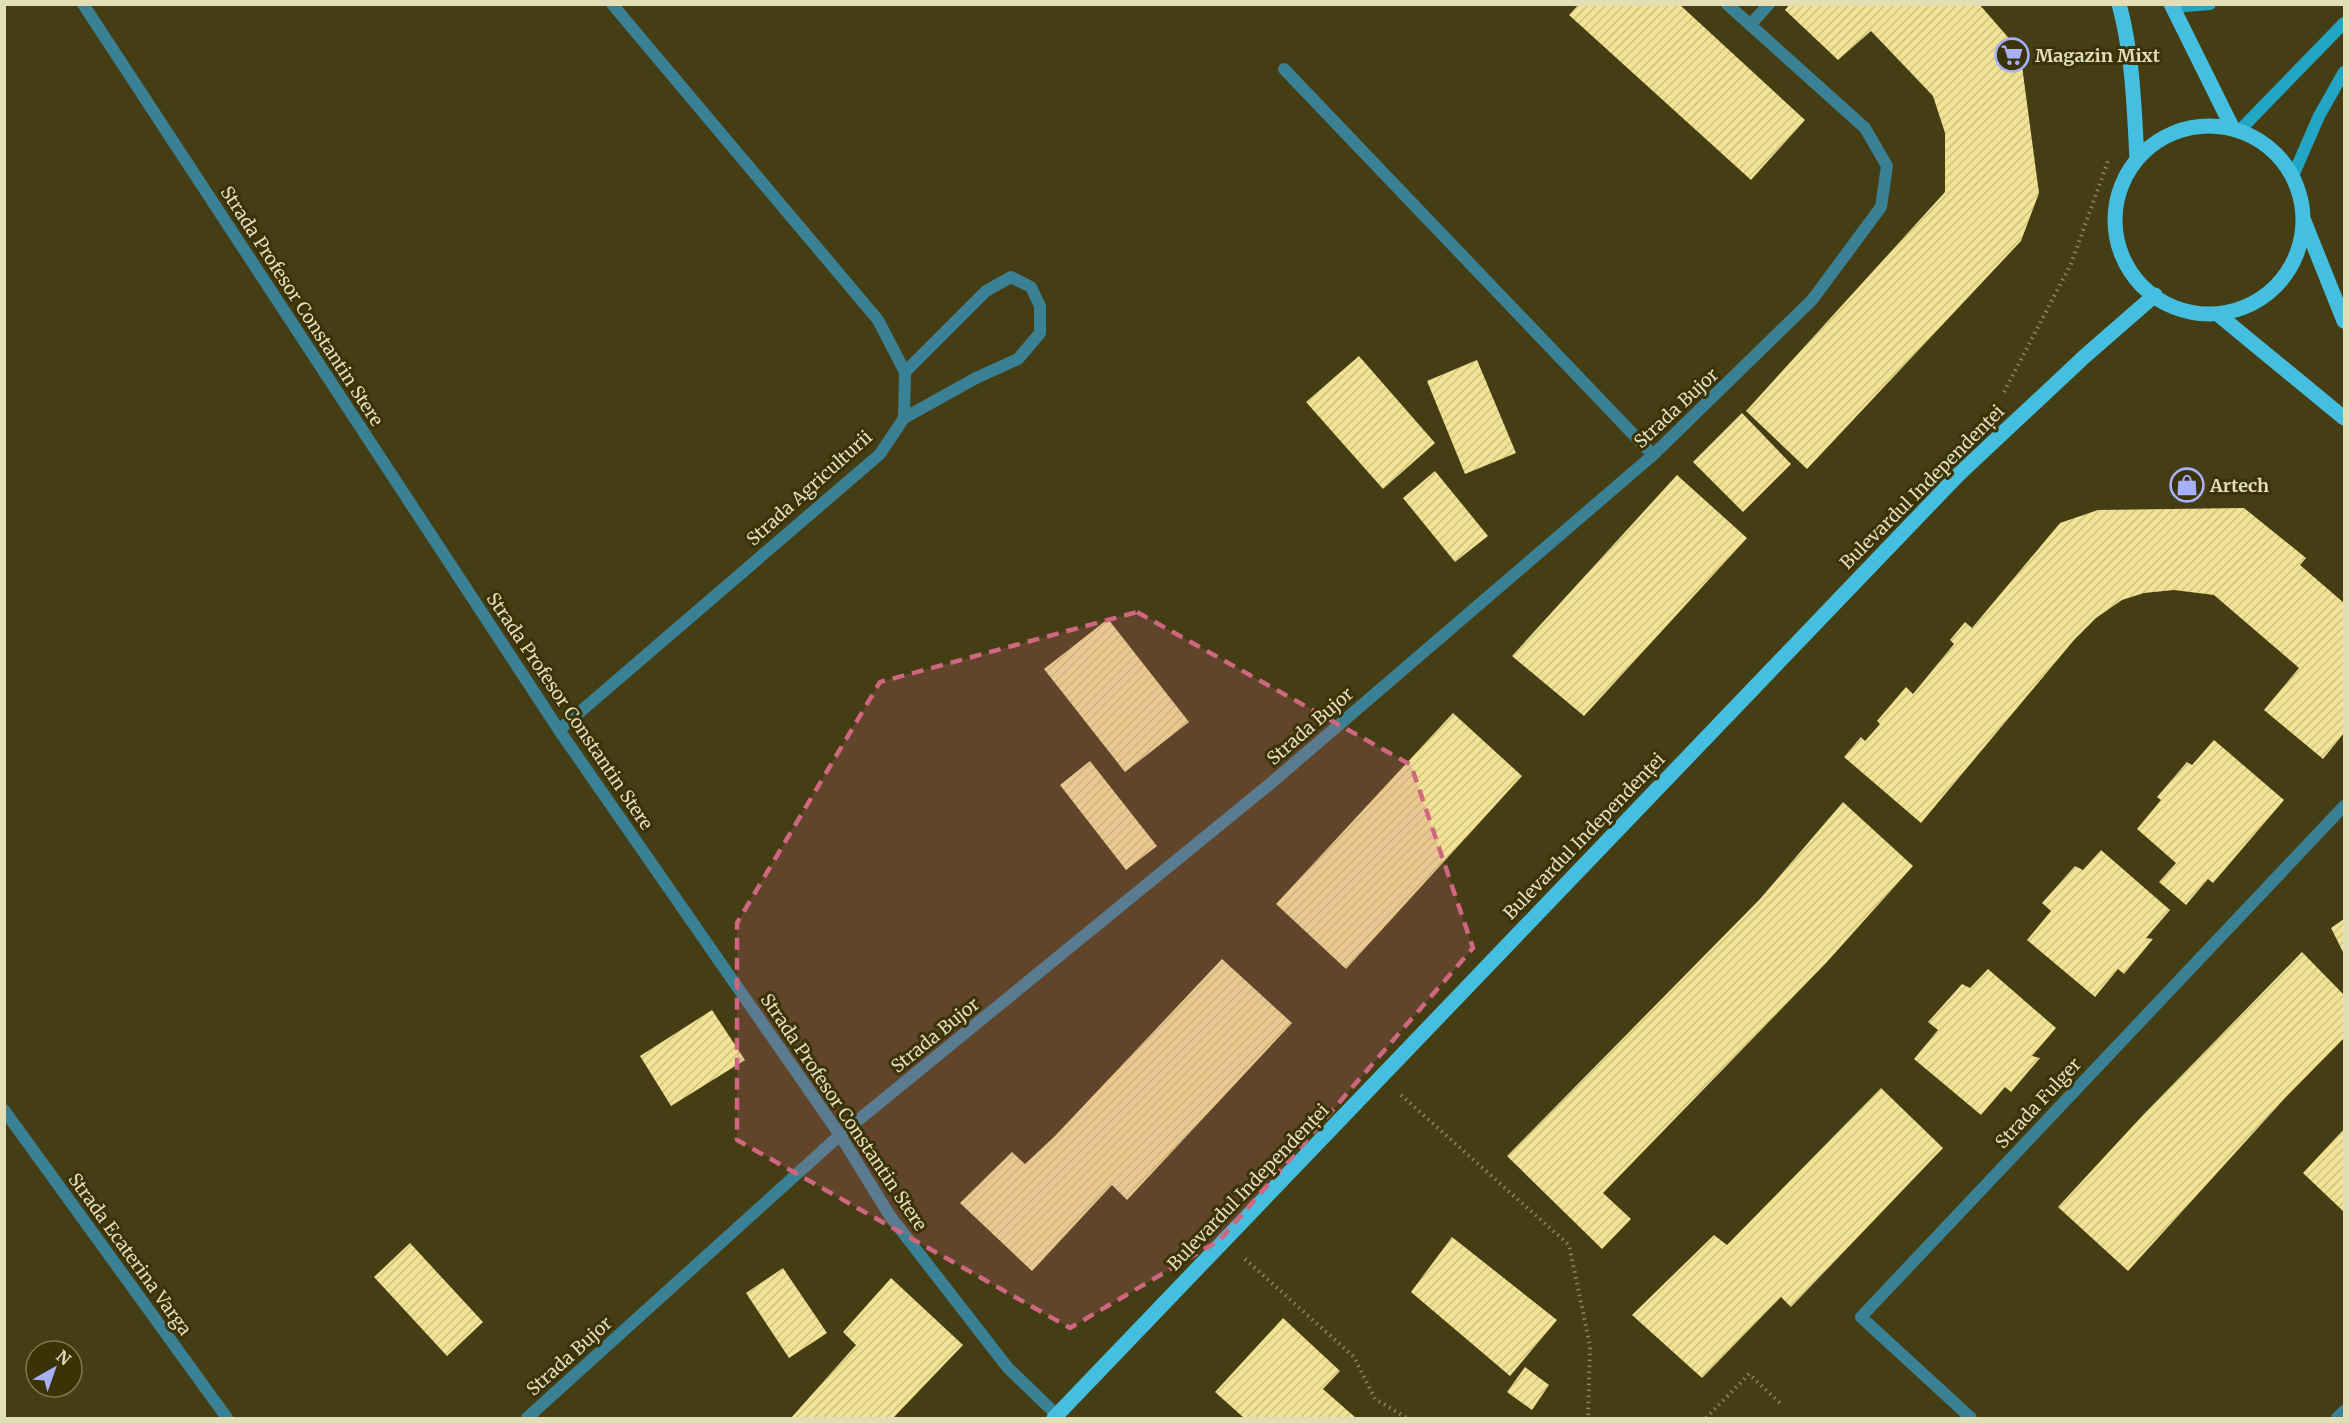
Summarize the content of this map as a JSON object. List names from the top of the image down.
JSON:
{
  "streets": {
    "main road": ["Bulevardul Independenței"],
    "street": [
      "Strada Profesor Constantin Stere",
      "Strada Bujor",
      "Strada Agriculturii",
      "Strada Fulger",
      "Strada Ecaterina Varga"
    ]
  },
  "crossings": [
    ["Strada Profesor Constantin Stere", "Strada Bujor"],
    ["Strada Profesor Constantin Stere", "Bulevardul Independenței"],
    ["Strada Profesor Constantin Stere", "Strada Agriculturii"]
  ],
  "places": {
    "supermarket": ["Magazin Mixt"],
    "shop": ["Artech"]
  },
  "north": "top right"
}
